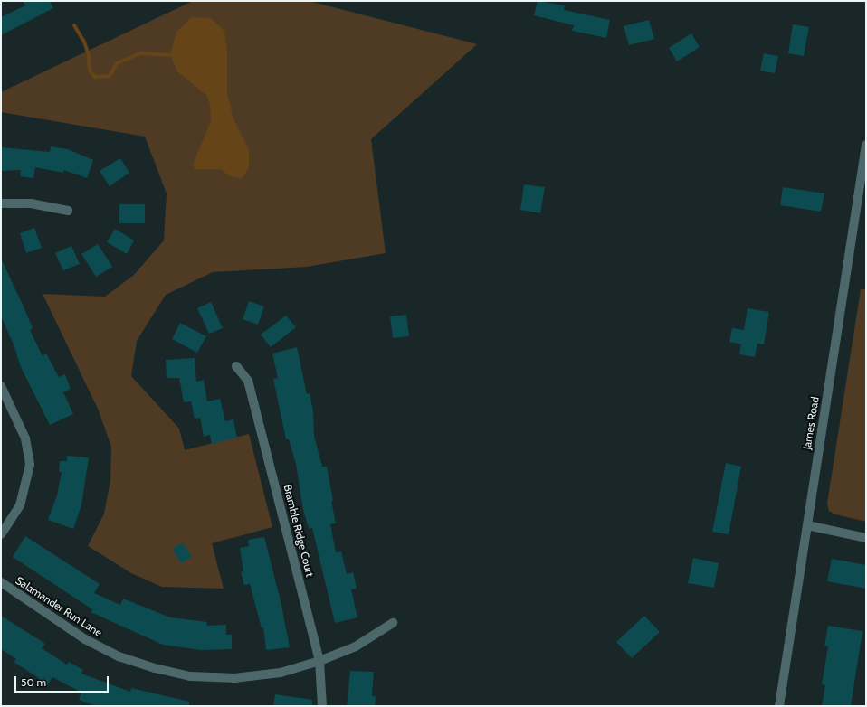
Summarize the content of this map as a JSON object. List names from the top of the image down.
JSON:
{
  "streets": {
    "street": ["James Road", "Bramble Ridge Court", "Salamander Run Lane"]
  },
  "crossings": [
    ["Bramble Ridge Court", "Salamander Run Lane"]
  ],
  "scale_bar": "50 m"
}
